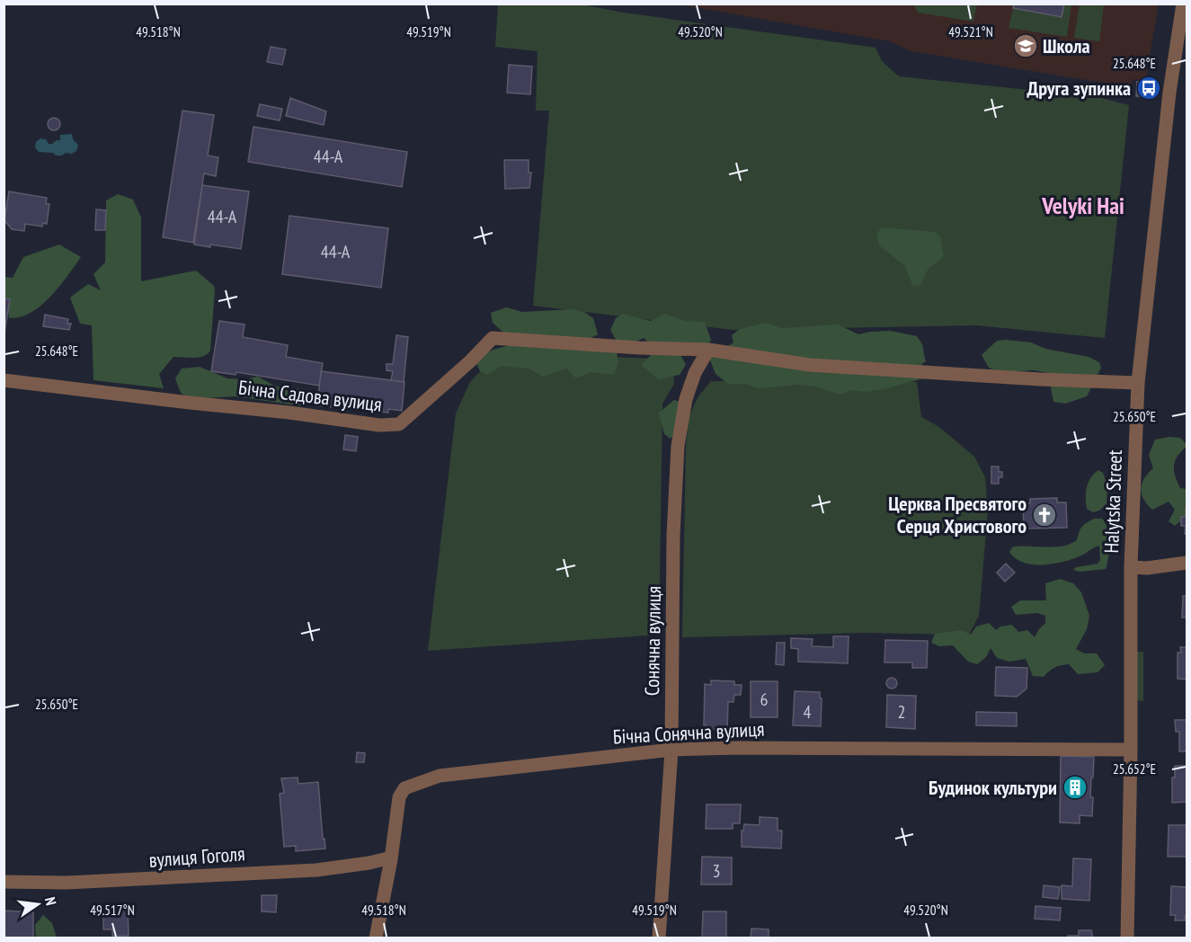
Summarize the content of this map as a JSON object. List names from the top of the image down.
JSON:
{
  "streets": {
    "street": [
      "Бічна Садова вулиця",
      "Halytska Street",
      "Сонячна вулиця",
      "Бічна Сонячна вулиця",
      "вулиця Гоголя"
    ]
  },
  "crossings": [
    ["Бічна Садова вулиця", "Halytska Street"],
    ["Бічна Садова вулиця", "Сонячна вулиця"],
    ["Halytska Street", "Бічна Сонячна вулиця"],
    ["Сонячна вулиця", "Бічна Сонячна вулиця"],
    ["Бічна Сонячна вулиця", "вулиця Гоголя"]
  ],
  "districts": ["Velyki Hai"],
  "places": {
    "school or university": ["Школа"],
    "bus stop": ["Друга зупинка"],
    "church": ["Церква Пресвятого Серця Христового"],
    "building": ["Будинок культури"]
  },
  "house_numbers": [
    "44-А",
    "44-А",
    "44-А",
    "6",
    "4",
    "2",
    "3"
  ],
  "north": "right",
  "coordinates": [
    "49.518°N",
    "49.519°N",
    "49.520°N",
    "49.521°N",
    "25.648°E",
    "25.650°E",
    "25.652°E",
    "49.517°N"
  ]
}
